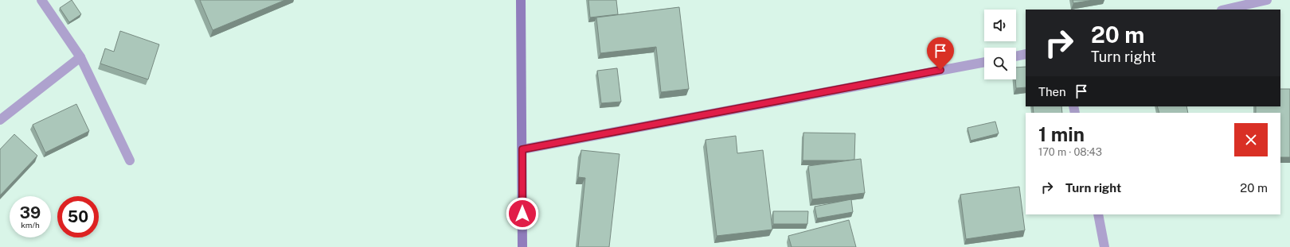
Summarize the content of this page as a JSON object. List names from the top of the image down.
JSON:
{
  "page": {
    "turn": ["20 m", "Turn right"],
    "then": "Then",
    "heading": ["1 min", "170 m · 08:43"],
    "list": [
      {
        "name": "Turn right",
        "value": "20 m"
      }
    ],
    "speed": "39 km/h",
    "limit": "50"
  }
}
